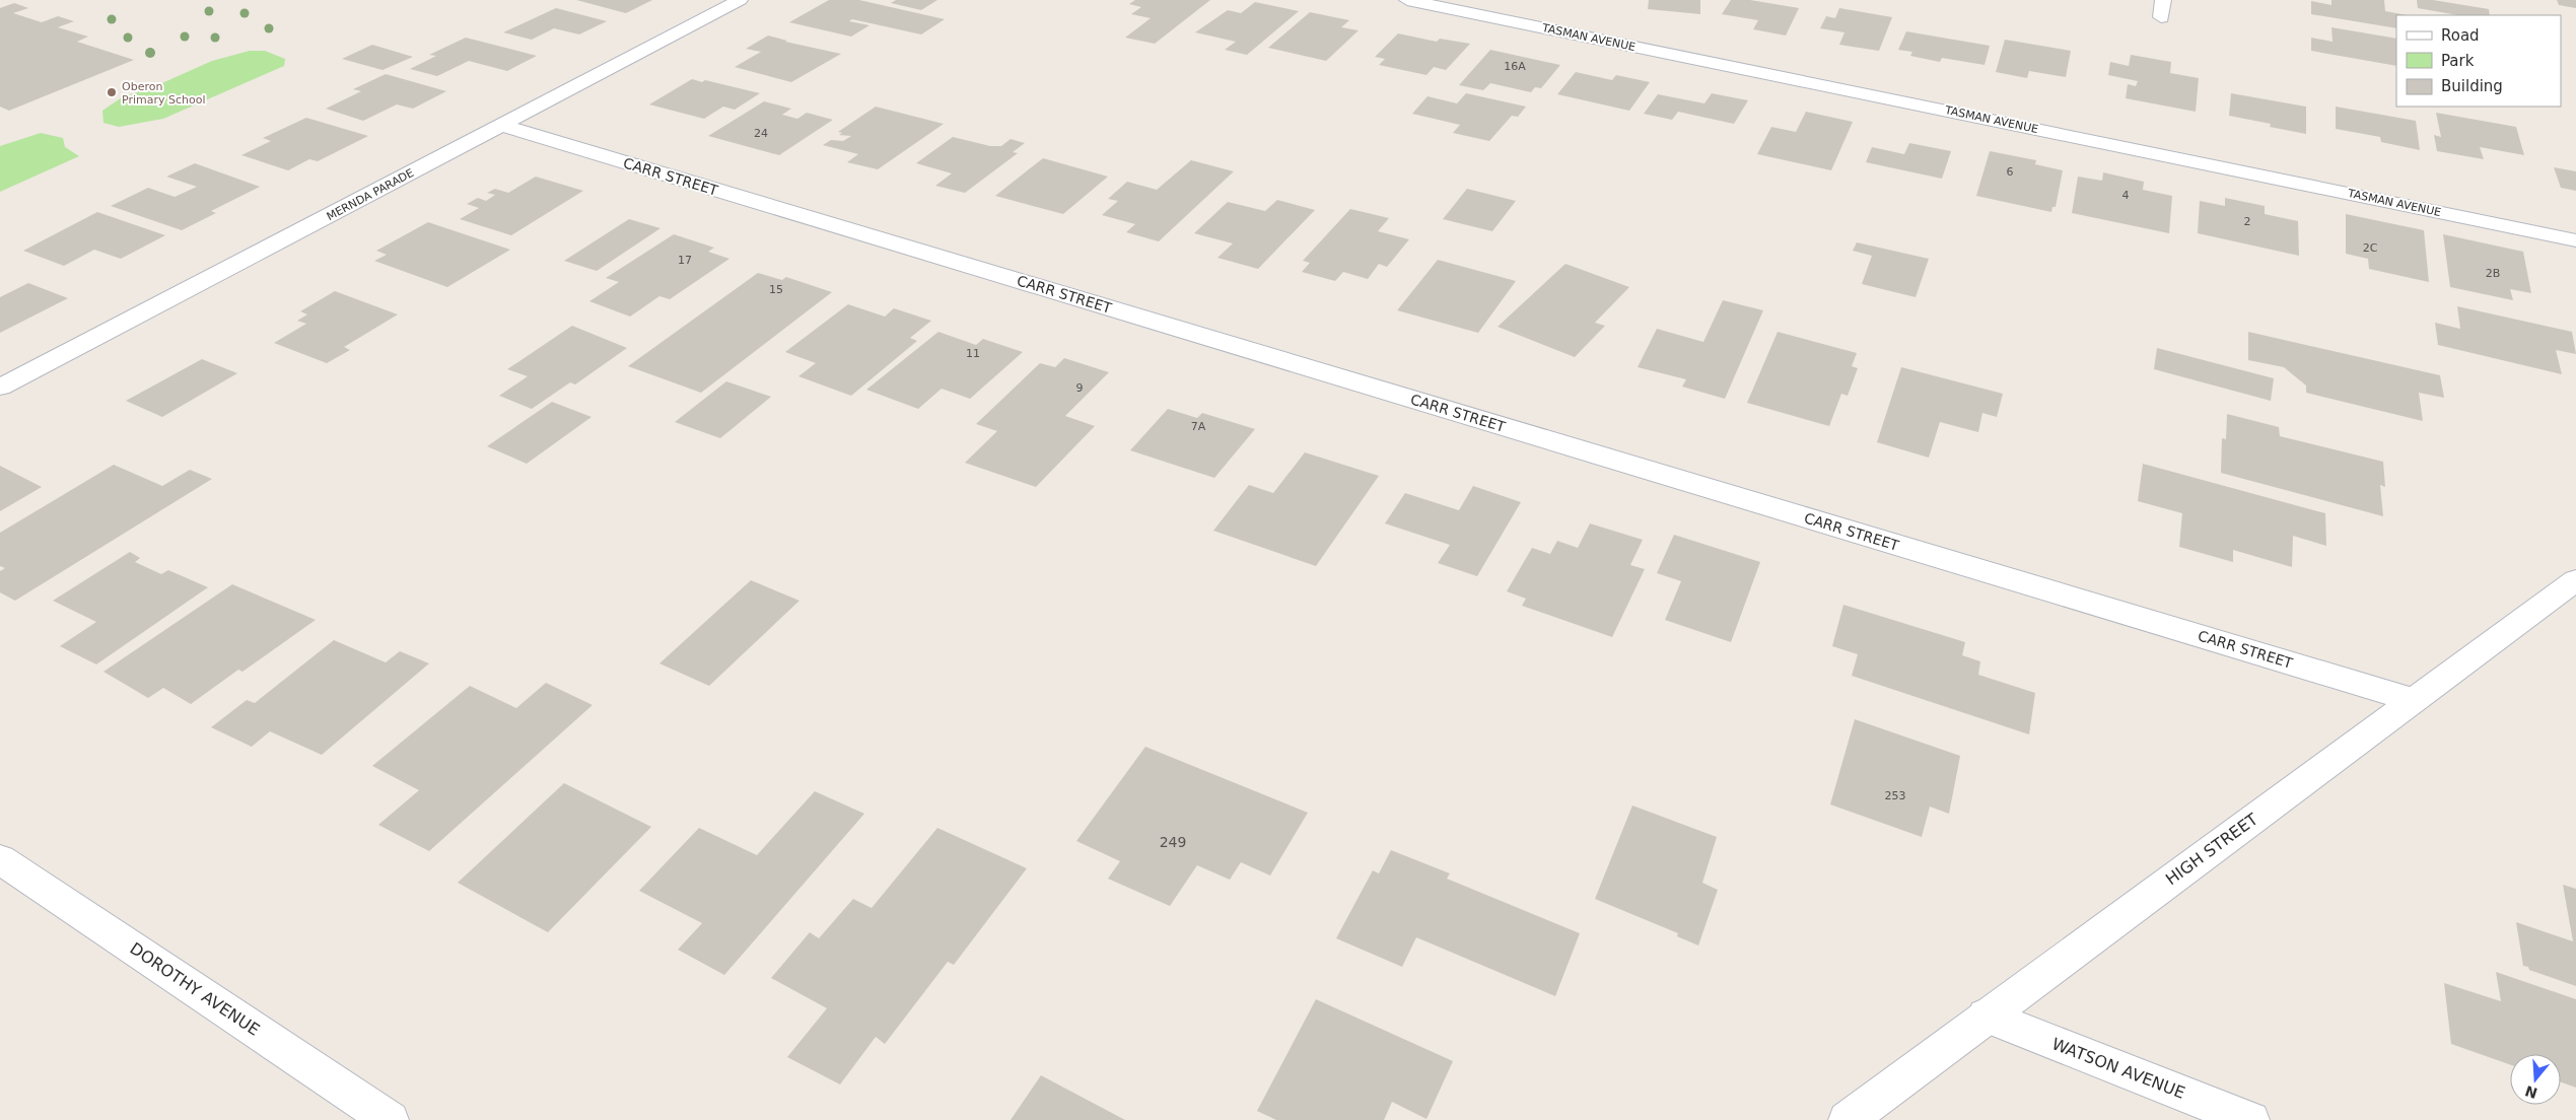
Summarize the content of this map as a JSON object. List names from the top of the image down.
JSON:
{
  "streets": {
    "street": [
      "TASMAN AVENUE",
      "CARR STREET",
      "MERNDA PARADE",
      "HIGH STREET",
      "DOROTHY AVENUE",
      "WATSON AVENUE"
    ]
  },
  "crossings": [
    ["CARR STREET", "MERNDA PARADE"],
    ["CARR STREET", "HIGH STREET"],
    ["HIGH STREET", "WATSON AVENUE"]
  ],
  "places": ["Oberon Primary School"],
  "house_numbers": [
    "16A",
    "24",
    "6",
    "4",
    "2",
    "2C",
    "17",
    "2B",
    "15",
    "11",
    "9",
    "7A",
    "253",
    "249"
  ],
  "legend": ["Road", "Park", "Building"],
  "north": "bottom"
}
